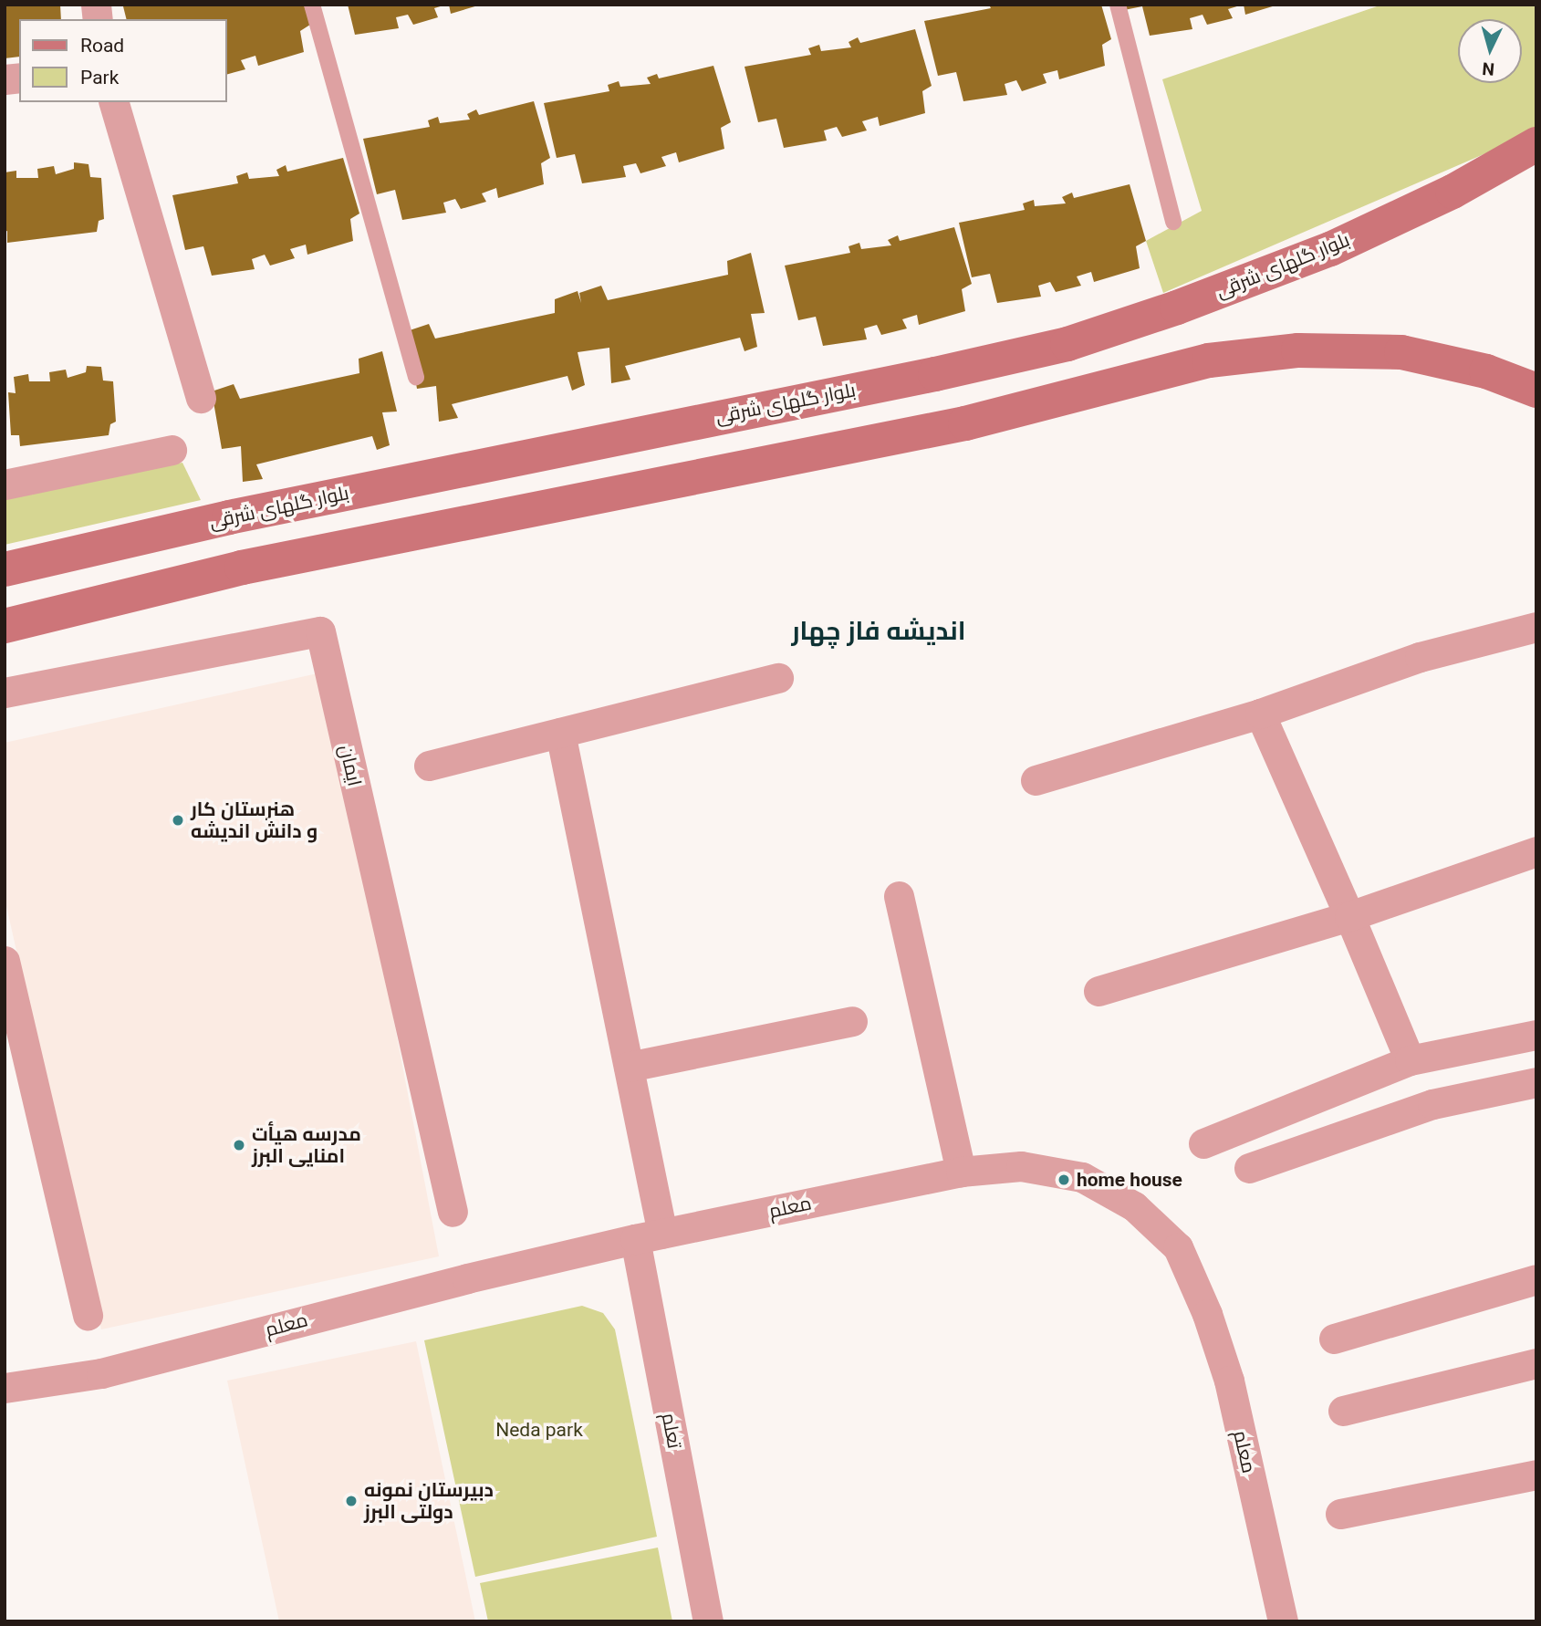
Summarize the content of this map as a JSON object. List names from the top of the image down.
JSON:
{
  "streets": {
    "main road": ["بلوار گلهای شرقی"],
    "street": ["ایمان", "معلم", "تعلم"]
  },
  "crossings": [
    ["معلم", "تعلم"]
  ],
  "districts": ["اندیشه فاز چهار"],
  "parks": ["Neda park"],
  "places": [
    "هنرستان کار و دانش اندیشه",
    "مدرسه هیأت امنایی البرز",
    "home house",
    "دبیرستان نمونه دولتی البرز"
  ],
  "legend": ["Road", "Park"],
  "north": "bottom"
}
